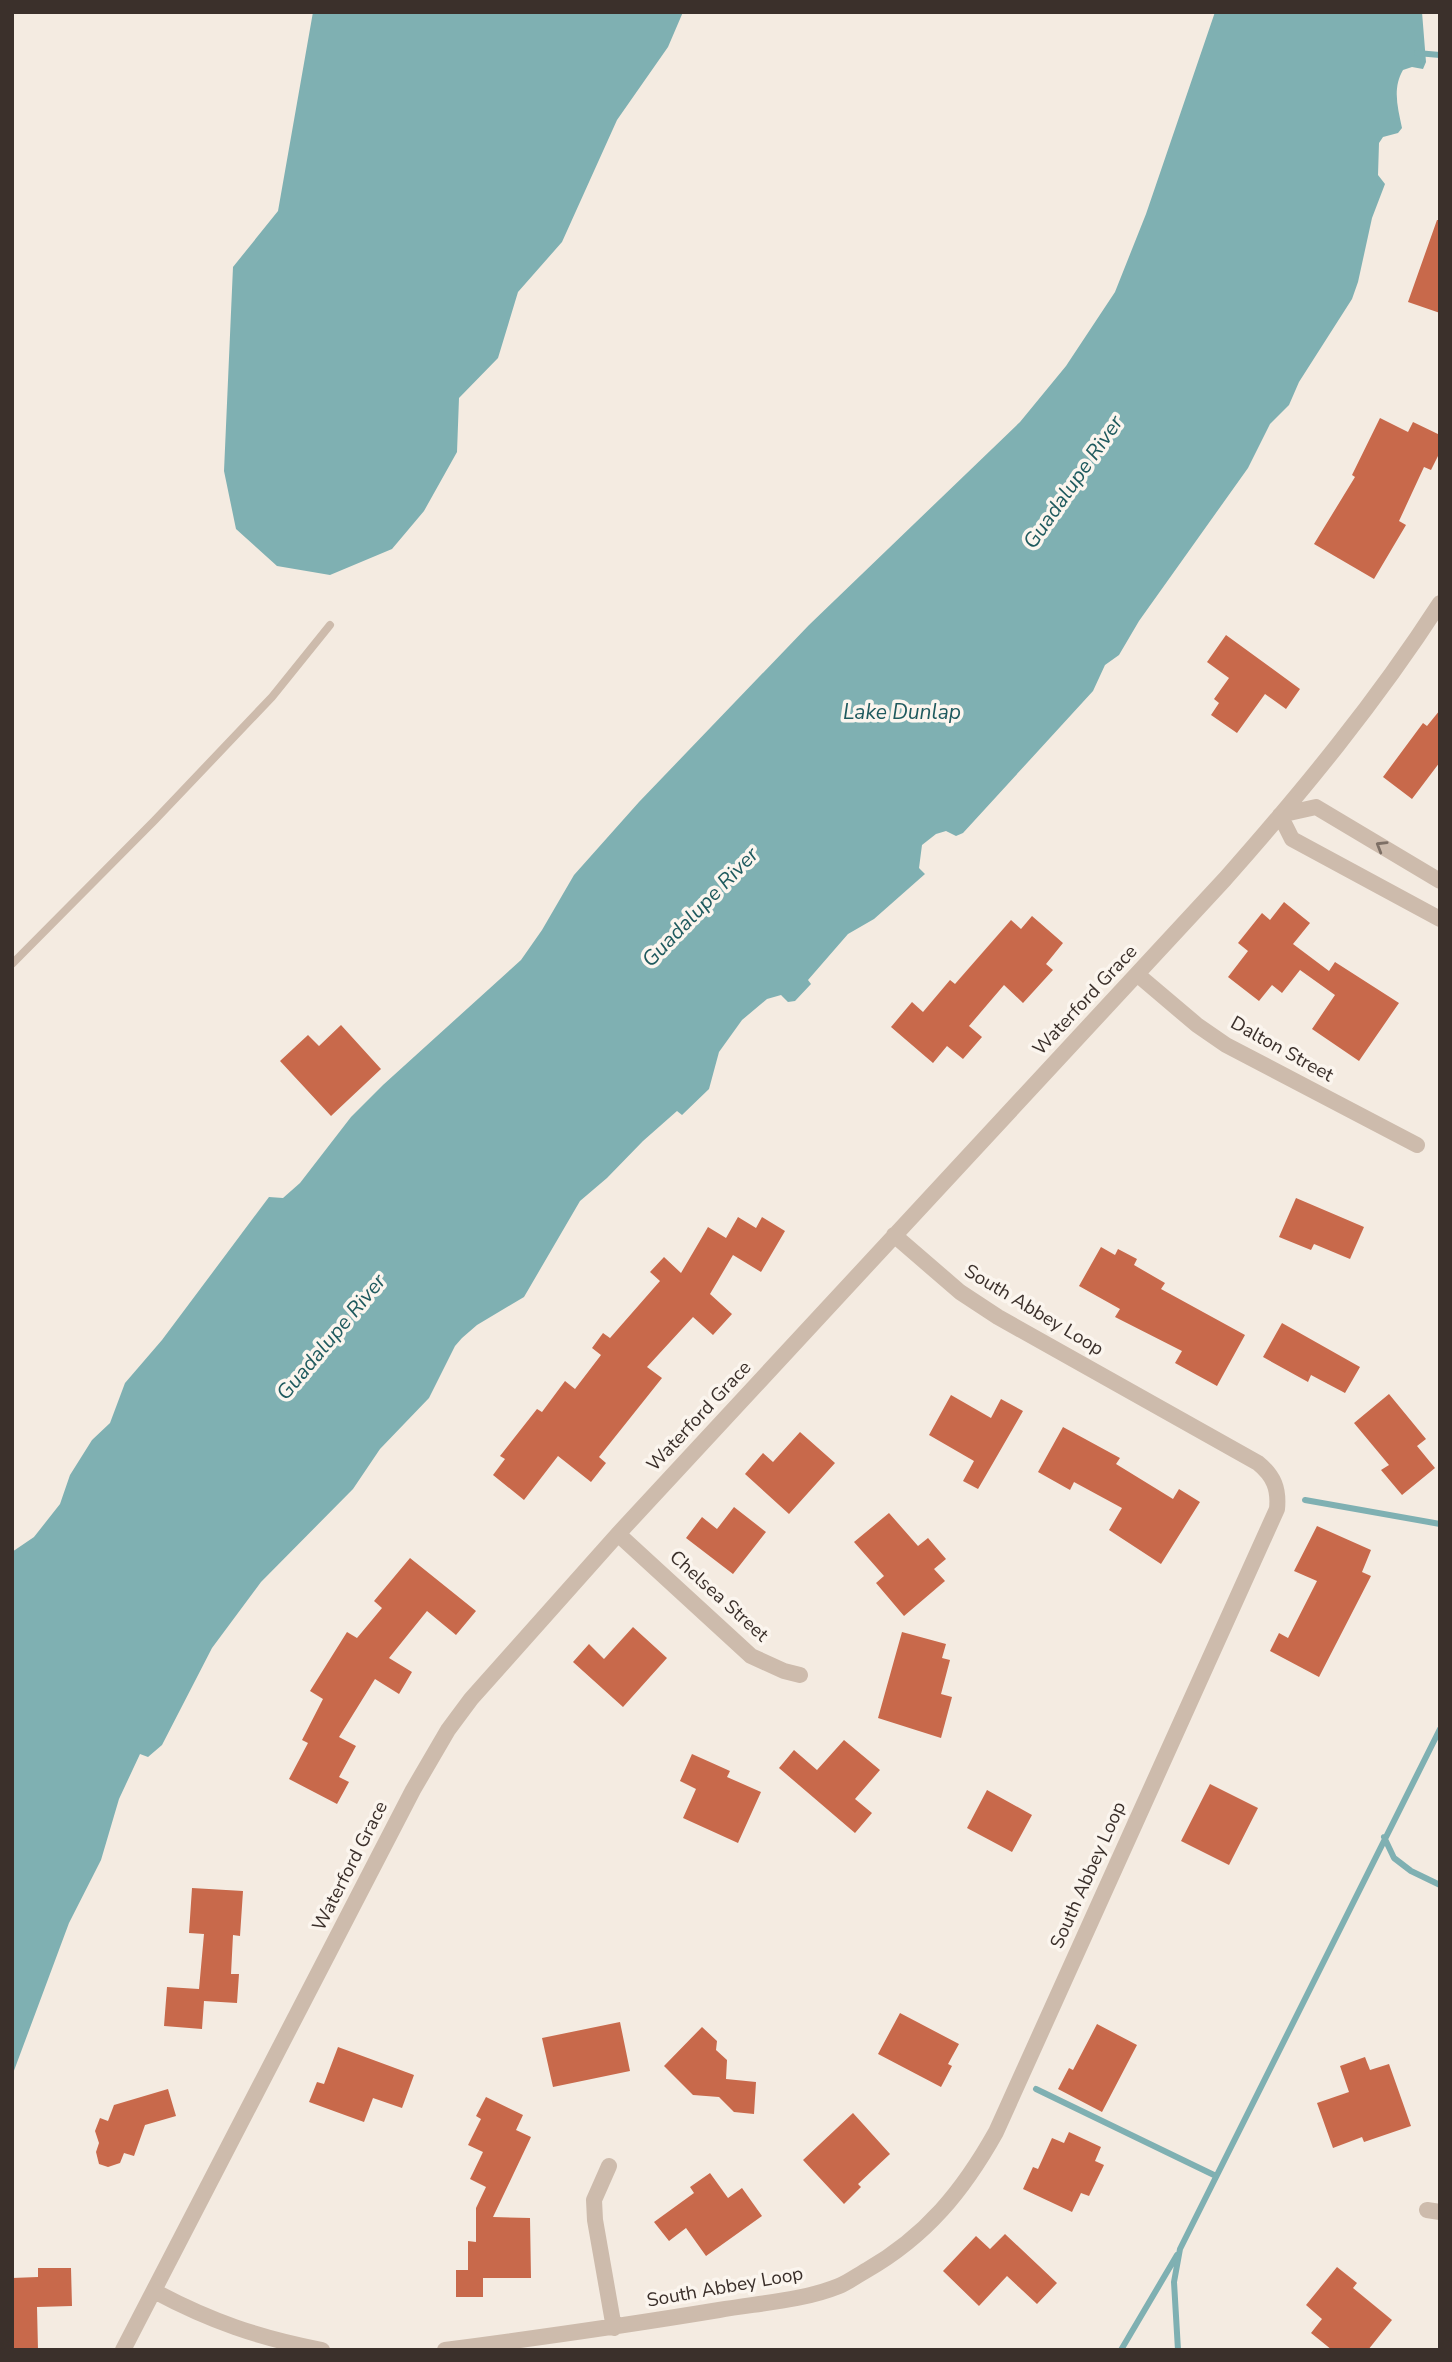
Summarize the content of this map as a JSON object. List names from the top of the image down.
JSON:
{
  "streets": {
    "street": [
      "Waterford Grace",
      "Dalton Street",
      "South Abbey Loop",
      "Chelsea Street"
    ]
  },
  "crossings": [
    ["Waterford Grace", "Dalton Street"],
    ["Waterford Grace", "South Abbey Loop"],
    ["Waterford Grace", "Chelsea Street"]
  ],
  "water": ["Guadalupe River", "Lake Dunlap"]
}
